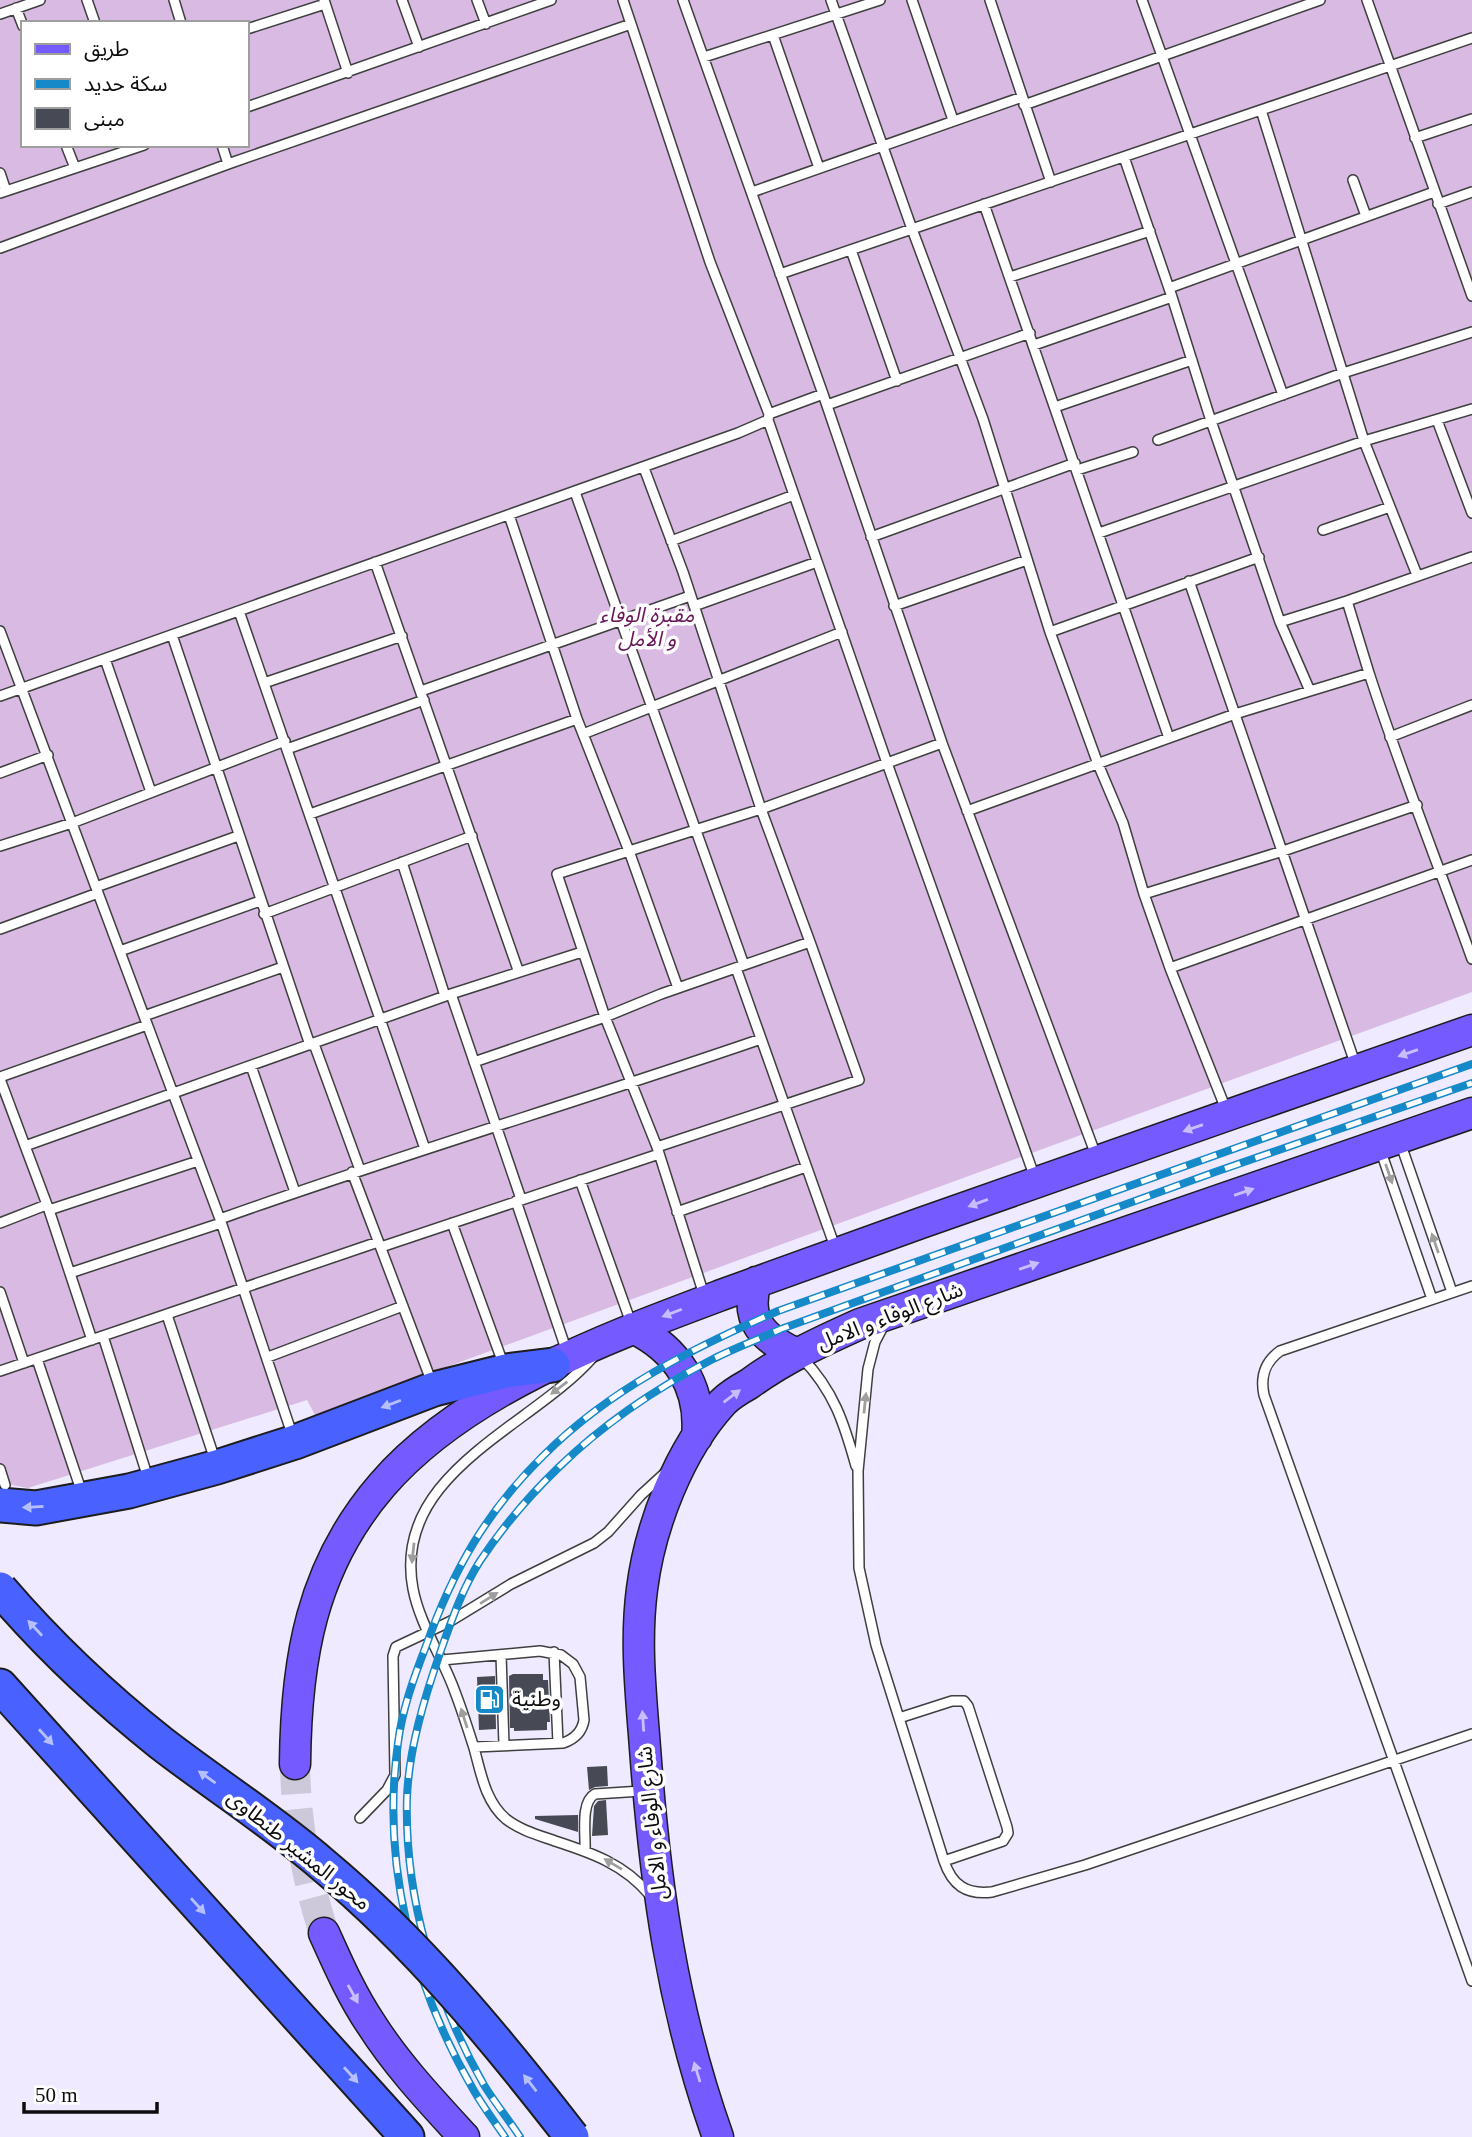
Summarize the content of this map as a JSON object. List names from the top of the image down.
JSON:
{
  "streets": {
    "highway": ["محور المشير طنطاوى"],
    "main road": ["شارع الوفاء و الامل"]
  },
  "one_way": ["شارع الوفاء و الامل"],
  "parks": ["مقبرة الوفاء و الأمل"],
  "places": {
    "fuel station": ["وطنية"]
  },
  "legend": ["طريق", "سكة حديد", "مبنى"],
  "scale_bar": "50 m"
}
